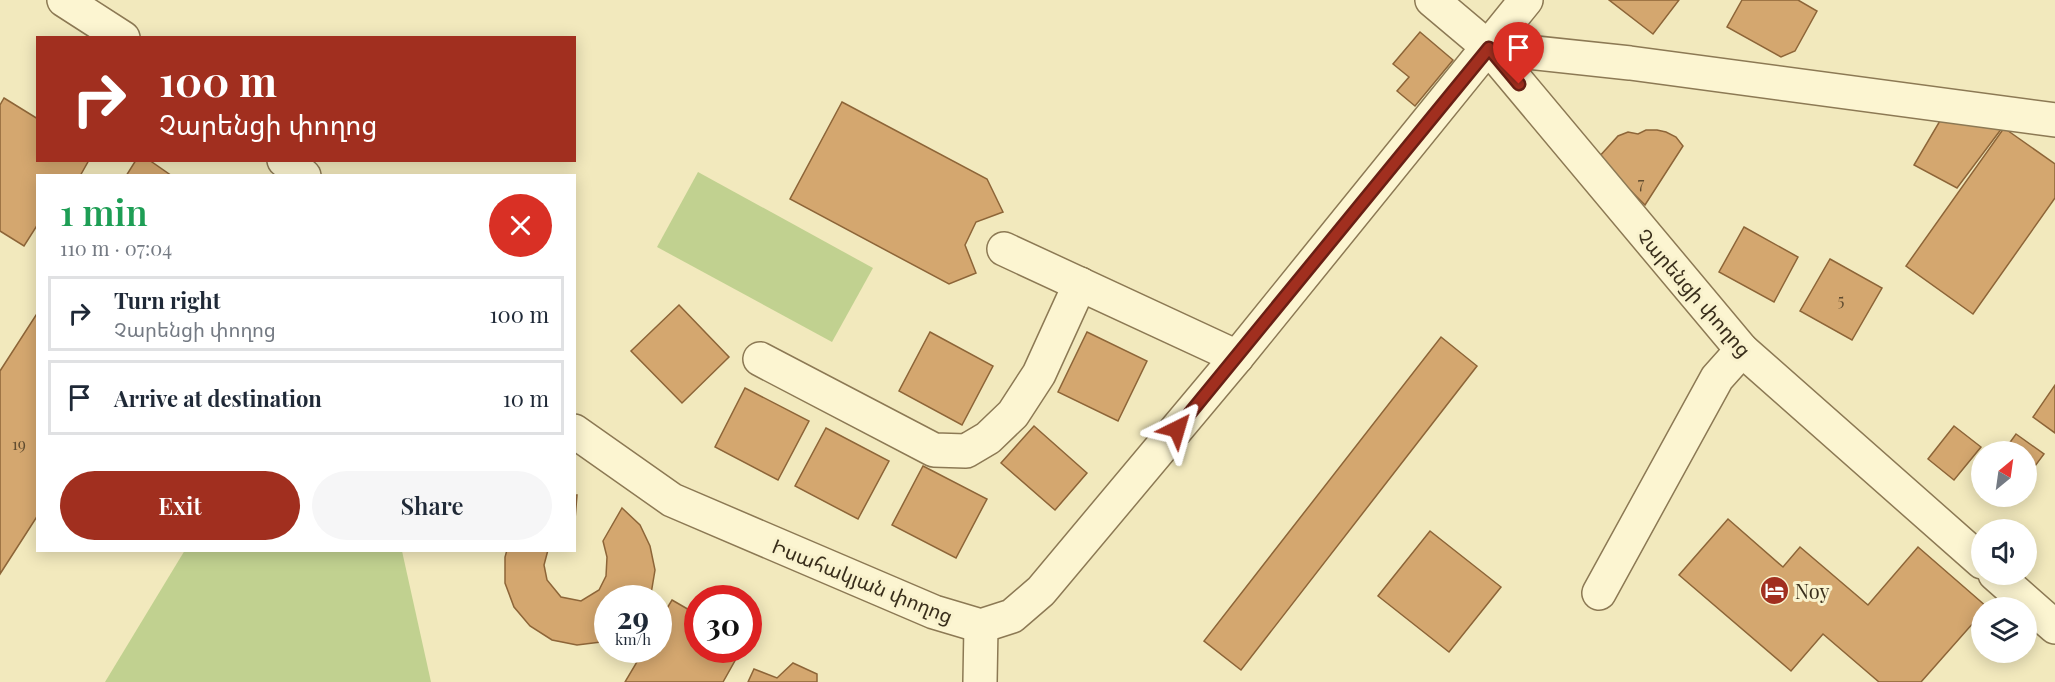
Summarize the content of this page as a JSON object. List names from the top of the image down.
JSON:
{
  "streets": {
    "street": ["Չարենցի փողոց", "Իսահակյան փողոց"]
  },
  "places": {
    "hotel": ["Noy"]
  },
  "house_numbers": ["7", "5", "19"],
  "north": "top right",
  "page": {
    "turn": ["100 m", "Չարենցի փողոց"],
    "heading": ["1 min", "110 m · 07:04"],
    "list": [
      {
        "name": "Turn right",
        "note": "Չարենցի փողոց",
        "value": "100 m"
      },
      {
        "name": "Arrive at destination",
        "value": "10 m"
      }
    ],
    "buttons": ["Exit", "Share"],
    "speed": "29 km/h",
    "limit": "30"
  }
}
